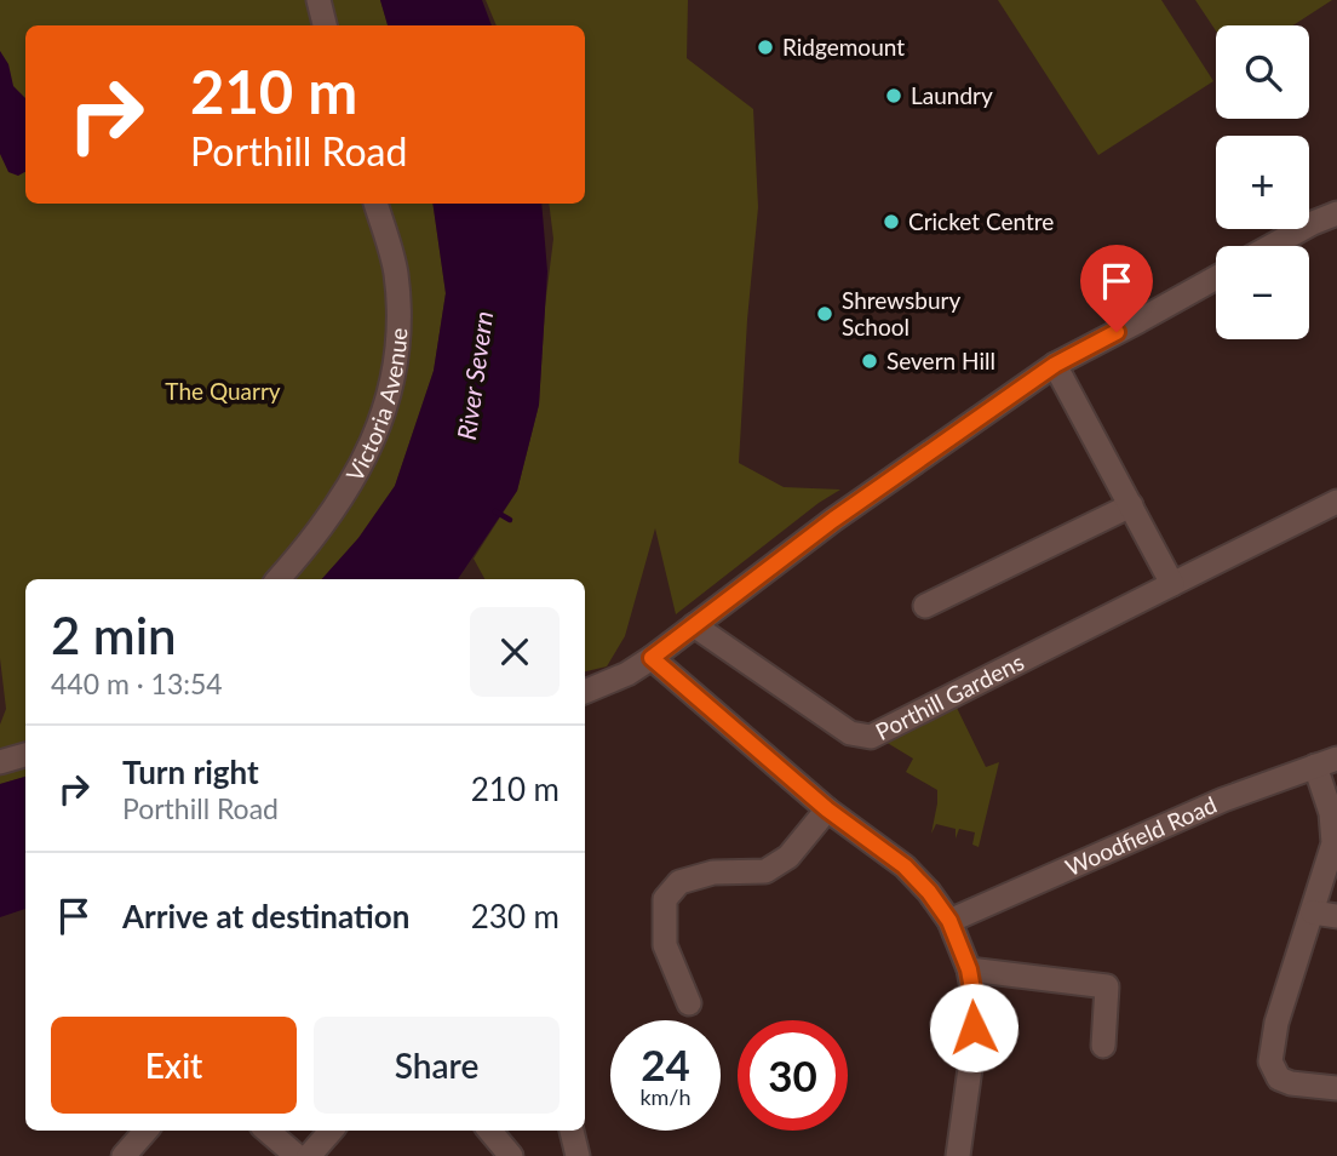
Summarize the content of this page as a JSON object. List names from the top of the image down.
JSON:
{
  "streets": {
    "street": ["Victoria Avenue", "Porthill Gardens", "Woodfield Road"]
  },
  "water": ["River Severn"],
  "parks": ["The Quarry"],
  "places": [
    "Ridgemount",
    "Laundry",
    "Cricket Centre",
    "Shrewsbury School",
    "Severn Hill"
  ],
  "page": {
    "map_buttons": ["+", "−"],
    "turn": ["210 m", "Porthill Road"],
    "heading": ["2 min", "440 m · 13:54"],
    "list": [
      {
        "name": "Turn right",
        "note": "Porthill Road",
        "value": "210 m"
      },
      {
        "name": "Arrive at destination",
        "value": "230 m"
      }
    ],
    "buttons": ["Exit", "Share"],
    "speed": "24 km/h",
    "limit": "30"
  }
}
